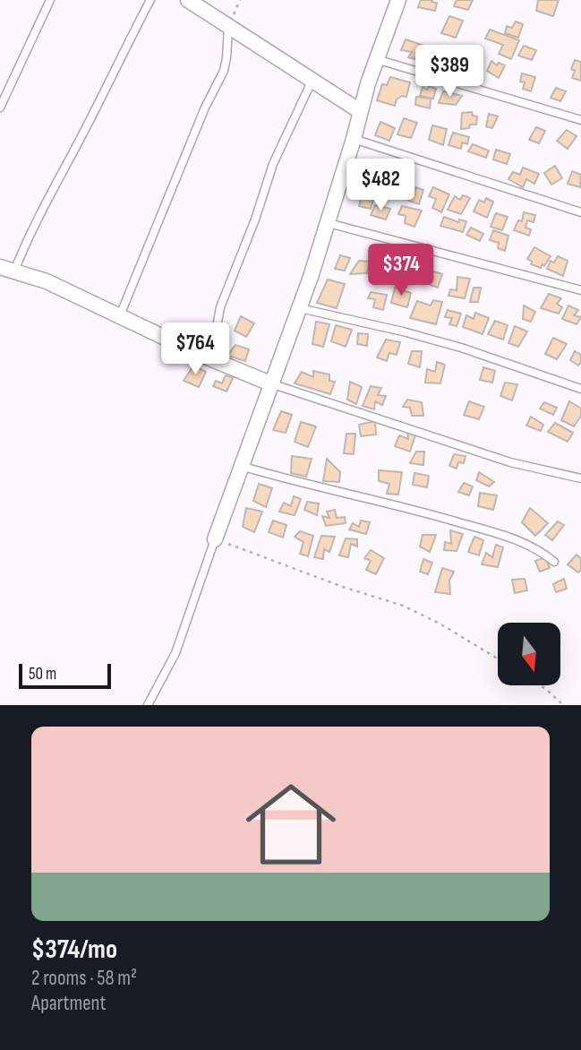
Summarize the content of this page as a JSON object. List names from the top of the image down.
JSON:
{
  "scale_bar": "50 m",
  "north": "bottom",
  "page": {
    "price": [
      "$389",
      "$482",
      "$374",
      "$764"
    ],
    "scale": "50 m",
    "list": [
      {
        "name": "$374/mo",
        "note": "2 rooms · 58 m² · Apartment"
      }
    ]
  }
}
